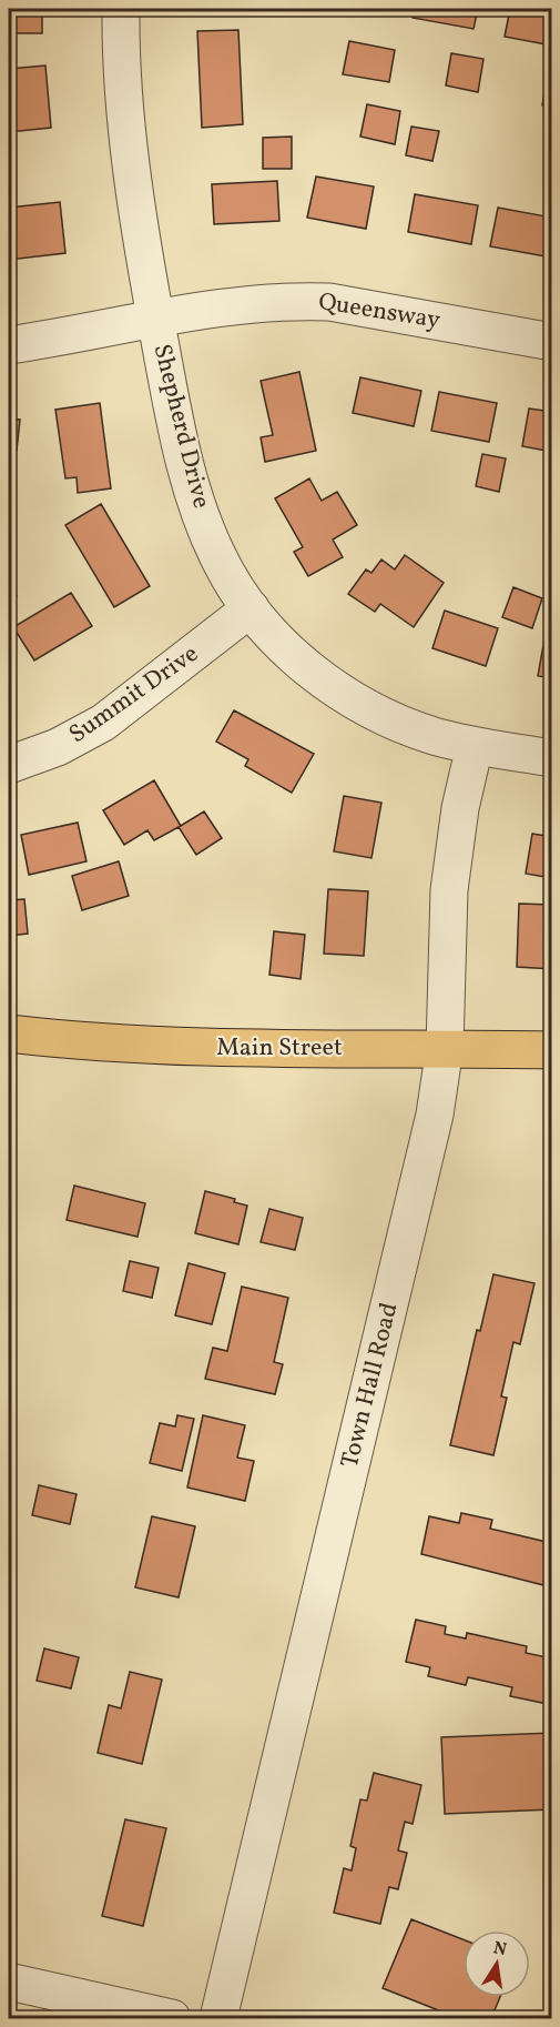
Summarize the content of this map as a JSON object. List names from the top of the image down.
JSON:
{
  "streets": {
    "main road": ["Main Street"],
    "street": [
      "Queensway",
      "Shepherd Drive",
      "Summit Drive",
      "Town Hall Road"
    ]
  },
  "crossings": [
    ["Queensway", "Shepherd Drive"],
    ["Shepherd Drive", "Summit Drive"],
    ["Shepherd Drive", "Town Hall Road"],
    ["Main Street", "Town Hall Road"]
  ],
  "north": "top"
}
